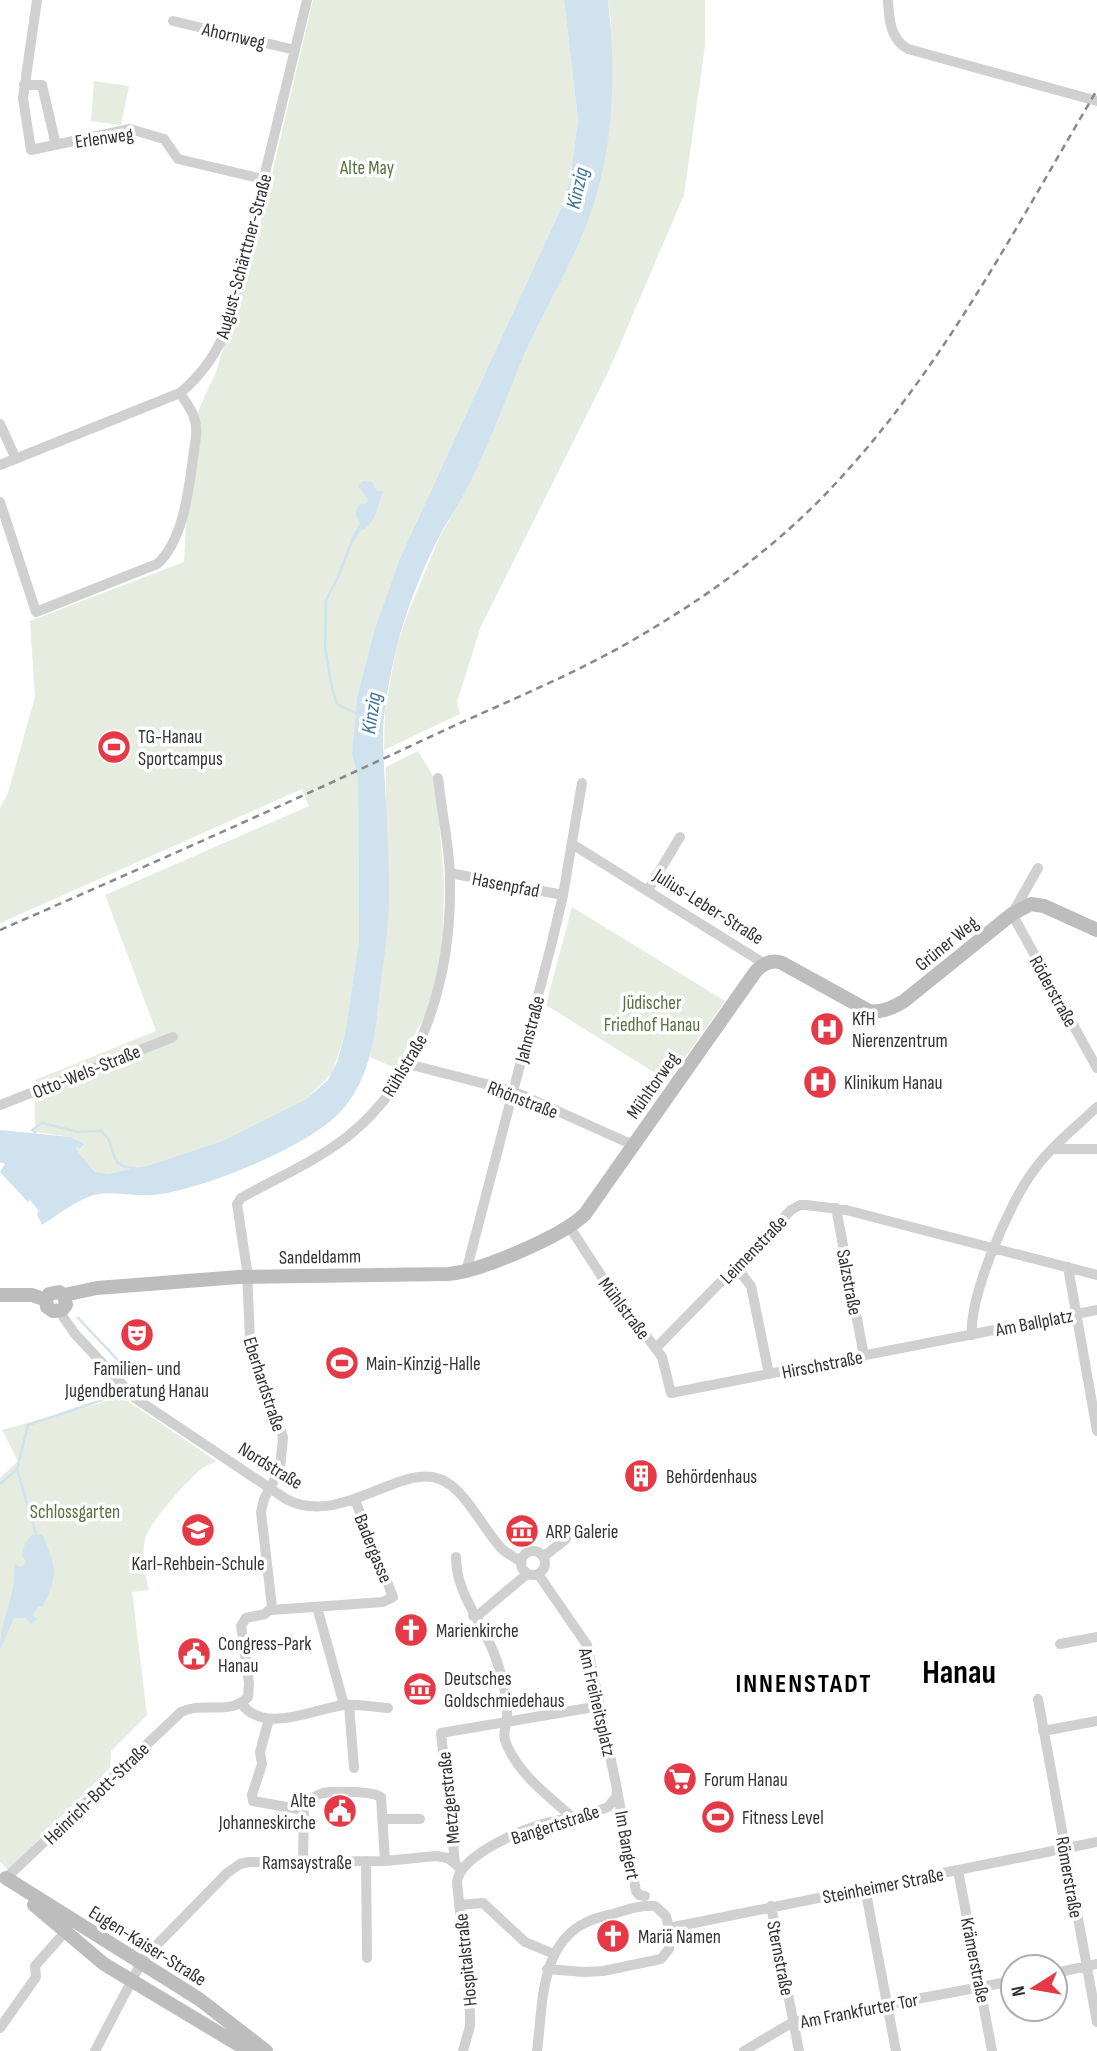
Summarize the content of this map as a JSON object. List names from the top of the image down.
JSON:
{
  "streets": {
    "street": [
      "Ahornweg",
      "Erlenweg",
      "August-Schärttner-Straße",
      "Hasenpfad",
      "Julius-Leber-Straße",
      "Grüner Weg",
      "Röderstraße",
      "Jahnstraße",
      "Rühlstraße",
      "Otto-Wels-Straße",
      "Mühltorweg",
      "Rhönstraße",
      "Leimenstraße",
      "Sandeldamm",
      "Salzstraße",
      "Mühlstraße",
      "Am Ballplatz",
      "Hirschstraße",
      "Eberhardstraße",
      "Nordstraße",
      "Badergasse",
      "Am Freiheitsplatz",
      "Heinrich-Bott-Straße",
      "Metzgerstraße",
      "Bangertstraße",
      "Im Bangert",
      "Ramsaystraße",
      "Römerstraße",
      "Steinheimer Straße",
      "Eugen-Kaiser-Straße",
      "Sternstraße",
      "Hospitalstraße",
      "Krämerstraße",
      "Am Frankfurter Tor"
    ]
  },
  "crossings": [
    ["Ahornweg", "August-Schärttner-Straße"],
    ["Erlenweg", "August-Schärttner-Straße"],
    ["Hasenpfad", "Jahnstraße"],
    ["Hasenpfad", "Rühlstraße"],
    ["Julius-Leber-Straße", "Grüner Weg"],
    ["Julius-Leber-Straße", "Jahnstraße"],
    ["Julius-Leber-Straße", "Mühltorweg"],
    ["Grüner Weg", "Röderstraße"],
    ["Jahnstraße", "Rhönstraße"],
    ["Jahnstraße", "Sandeldamm"],
    ["Rühlstraße", "Rhönstraße"],
    ["Rühlstraße", "Sandeldamm"],
    ["Rühlstraße", "Eberhardstraße"],
    ["Mühltorweg", "Rhönstraße"],
    ["Mühltorweg", "Sandeldamm"],
    ["Mühltorweg", "Mühlstraße"],
    ["Leimenstraße", "Salzstraße"],
    ["Leimenstraße", "Mühlstraße"],
    ["Sandeldamm", "Mühlstraße"],
    ["Sandeldamm", "Eberhardstraße"],
    ["Sandeldamm", "Nordstraße"],
    ["Salzstraße", "Hirschstraße"],
    ["Mühlstraße", "Hirschstraße"],
    ["Am Ballplatz", "Hirschstraße"],
    ["Eberhardstraße", "Nordstraße"],
    ["Nordstraße", "Badergasse"],
    ["Nordstraße", "Am Freiheitsplatz"],
    ["Am Freiheitsplatz", "Bangertstraße"],
    ["Am Freiheitsplatz", "Im Bangert"],
    ["Heinrich-Bott-Straße", "Eugen-Kaiser-Straße"],
    ["Metzgerstraße", "Bangertstraße"],
    ["Metzgerstraße", "Ramsaystraße"],
    ["Metzgerstraße", "Hospitalstraße"],
    ["Bangertstraße", "Im Bangert"],
    ["Bangertstraße", "Ramsaystraße"],
    ["Bangertstraße", "Hospitalstraße"],
    ["Im Bangert", "Steinheimer Straße"],
    ["Ramsaystraße", "Eugen-Kaiser-Straße"],
    ["Ramsaystraße", "Hospitalstraße"],
    ["Römerstraße", "Steinheimer Straße"],
    ["Steinheimer Straße", "Sternstraße"],
    ["Steinheimer Straße", "Krämerstraße"],
    ["Sternstraße", "Am Frankfurter Tor"],
    ["Krämerstraße", "Am Frankfurter Tor"]
  ],
  "districts": ["Hanau", "INNENSTADT"],
  "water": ["Kinzig"],
  "parks": ["Alte May", "Jüdischer Friedhof Hanau", "Schlossgarten"],
  "places": {
    "sports": ["TG-Hanau Sportcampus", "Main-Kinzig-Halle", "Fitness Level"],
    "hospital": ["KfH Nierenzentrum", "Klinikum Hanau"],
    "theatre": ["Familien- und Jugendberatung Hanau"],
    "building": ["Behördenhaus"],
    "school or university": ["Karl-Rehbein-Schule"],
    "museum": ["ARP Galerie", "Deutsches Goldschmiedehaus"],
    "church": ["Marienkirche", "Mariä Namen"],
    "public building": ["Congress-Park Hanau", "Alte Johanneskirche"],
    "supermarket": ["Forum Hanau"]
  },
  "north": "left"
}
